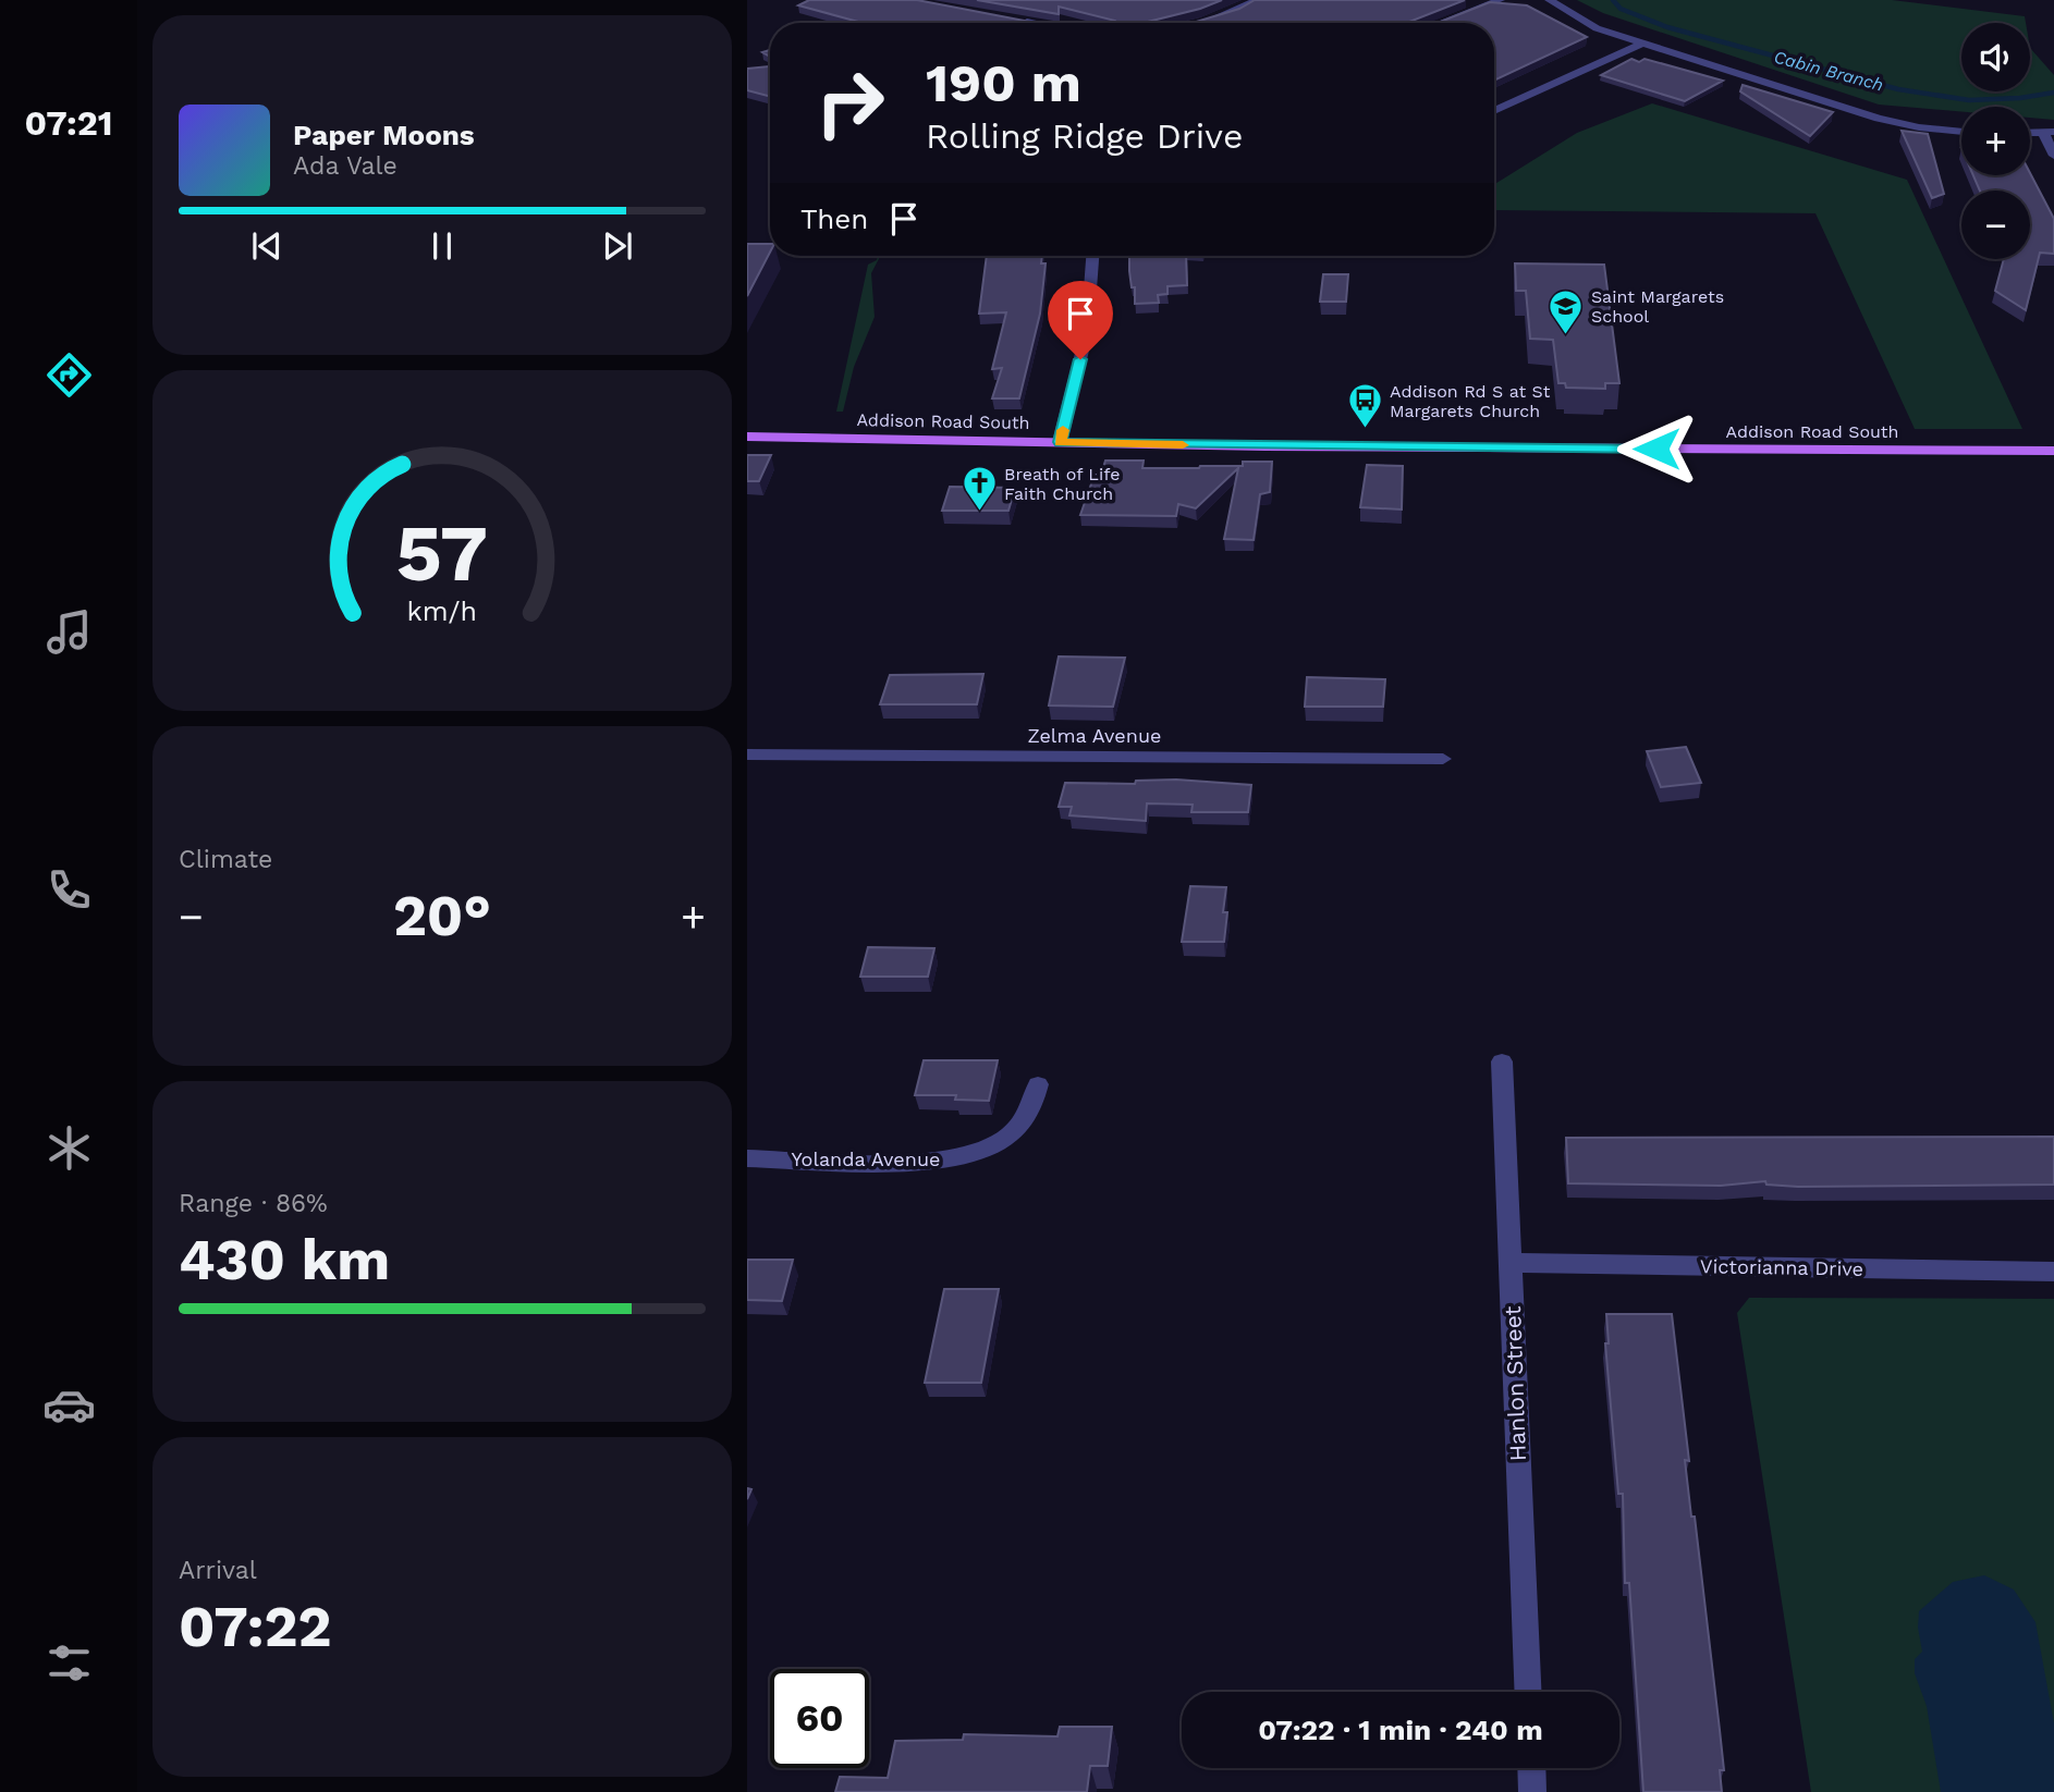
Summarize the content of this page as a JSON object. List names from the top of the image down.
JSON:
{
  "streets": {
    "main road": ["Addison Road South"],
    "street": [
      "Zelma Avenue",
      "Yolanda Avenue",
      "Victorianna Drive",
      "Hanlon Street"
    ]
  },
  "crossings": [
    ["Victorianna Drive", "Hanlon Street"]
  ],
  "water": ["Cabin Branch"],
  "places": {
    "school or university": ["Saint Margarets School"],
    "bus stop": ["Addison Rd S at St Margarets Church"],
    "church": ["Breath of Life Faith Church"]
  },
  "page": {
    "tabs": "07:21",
    "map_buttons": ["+", "−"],
    "turn": ["190 m", "Rolling Ridge Drive"],
    "song": ["Paper Moons", "Ada Vale"],
    "then": "Then",
    "tile": [
      "Climate",
      ["Range · 86%", "430 km"],
      ["Arrival", "07:22"]
    ],
    "heat": ["−", "20°", "+"],
    "limit": "60",
    "trip": "07:22 · 1 min · 240 m",
    "gauge": ["57", "km/h"]
  }
}
